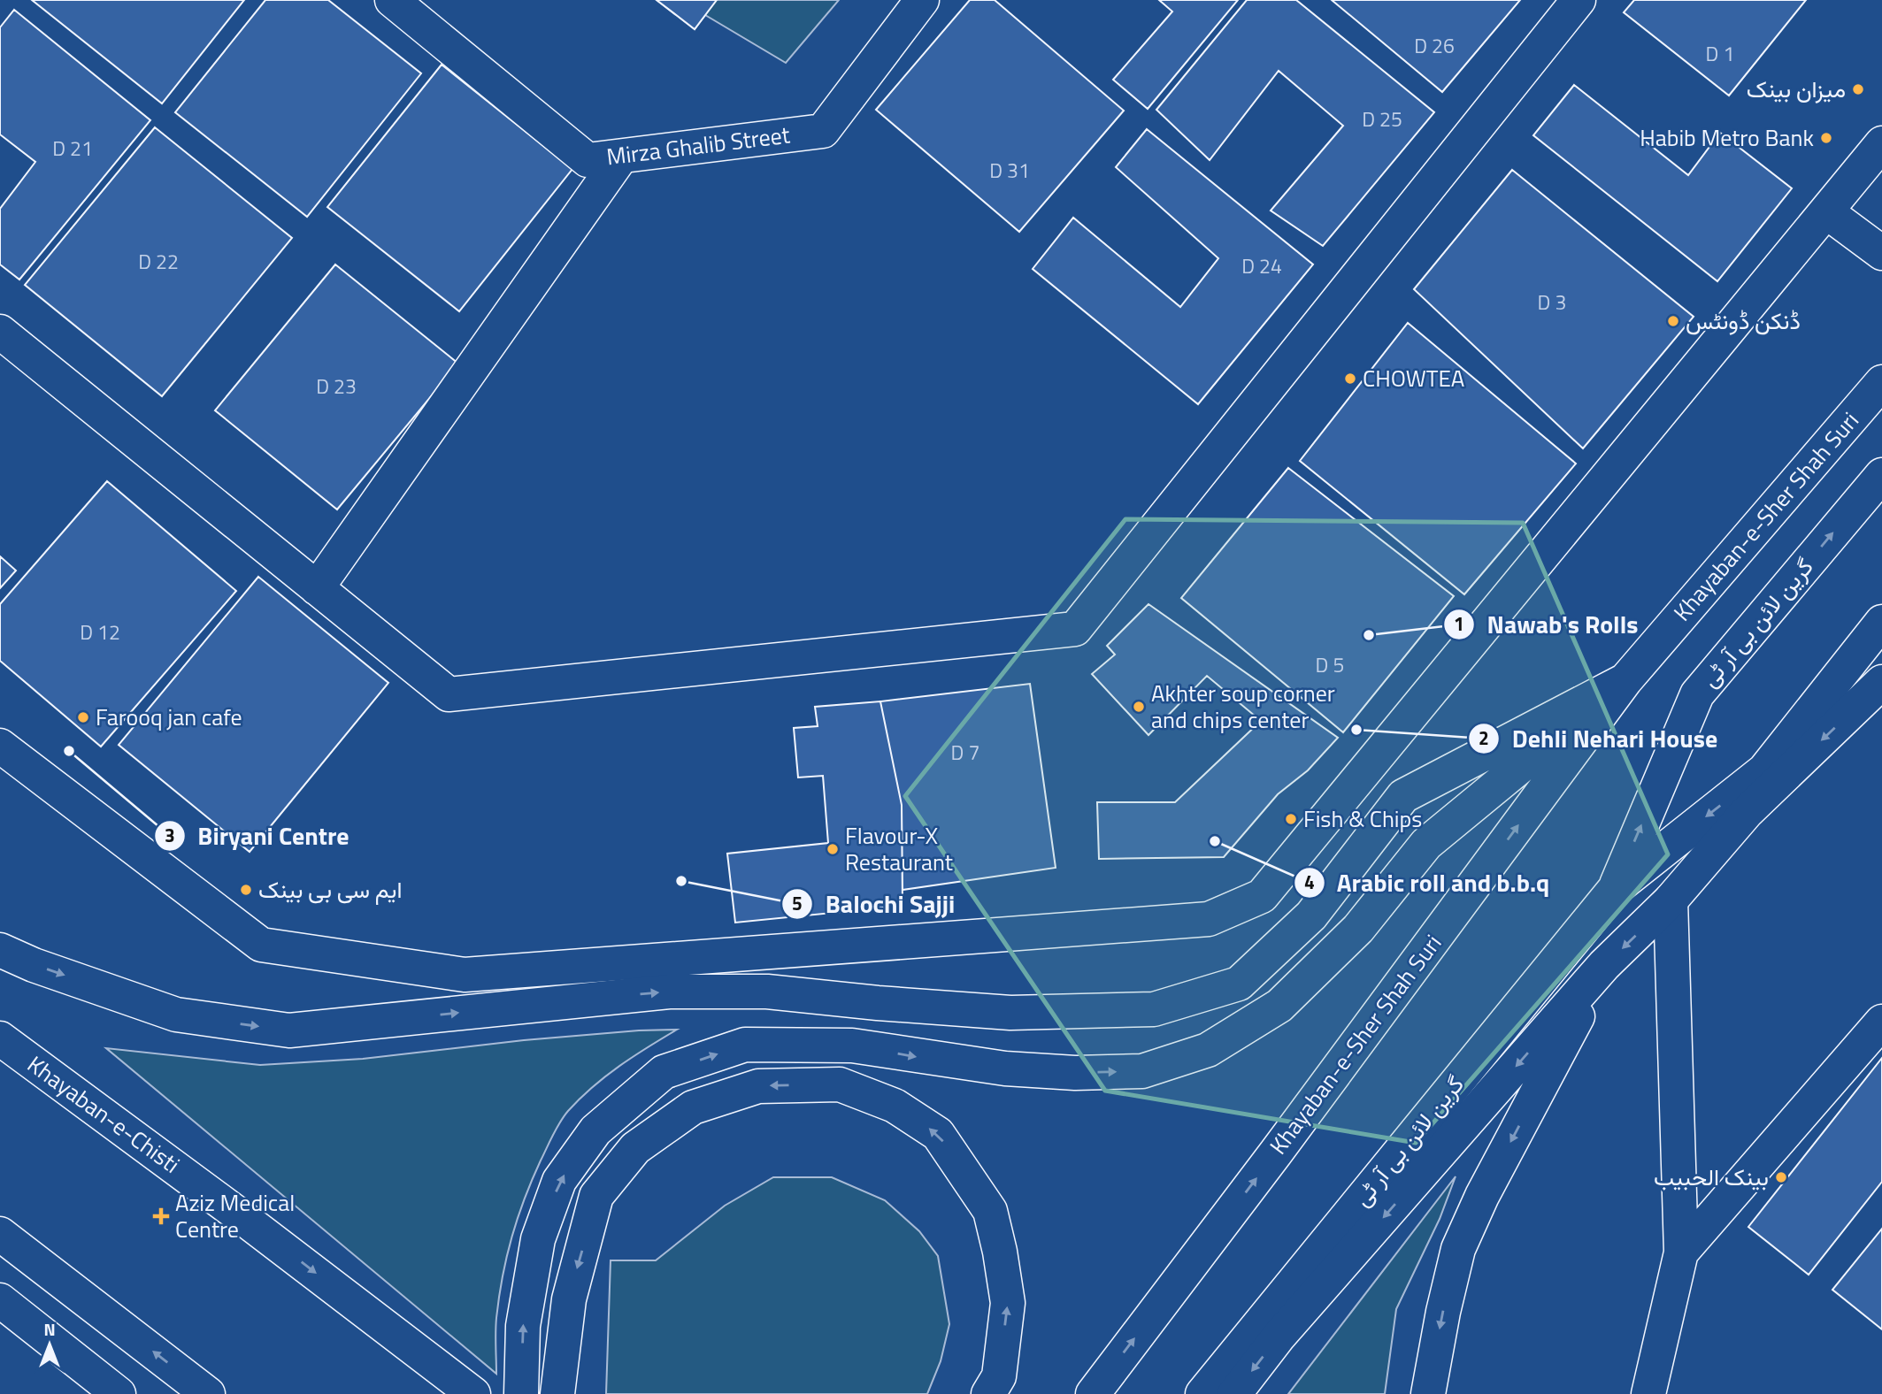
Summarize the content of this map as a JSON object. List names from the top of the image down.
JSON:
{
  "streets": {
    "main road": [
      "Mirza Ghalib Street",
      "Khayaban-e-Sher Shah Suri",
      "گرین لائن بی آر ٹی",
      "Khayaban-e-Chisti"
    ]
  },
  "places": {
    "other": [
      "میزان بینک",
      "Habib Metro Bank",
      "ڈنکن ڈونٹس",
      "CHOWTEA",
      "Nawab's Rolls",
      "Akhter soup corner and chips center",
      "Farooq jan cafe",
      "Dehli Nehari House",
      "Biryani Centre",
      "Fish & Chips",
      "Arabic roll and b.b.q",
      "Flavour-X Restaurant",
      "Balochi Sajji",
      "ایم سی بی بینک",
      "بينک الحبيب"
    ],
    "health": ["Aziz Medical Centre"]
  },
  "house_numbers": [
    "D 26",
    "D 1",
    "D 25",
    "D 21",
    "D 31",
    "D 22",
    "D 24",
    "D 3",
    "D 23",
    "D 12",
    "D 5",
    "D 7"
  ],
  "north": "top"
}
